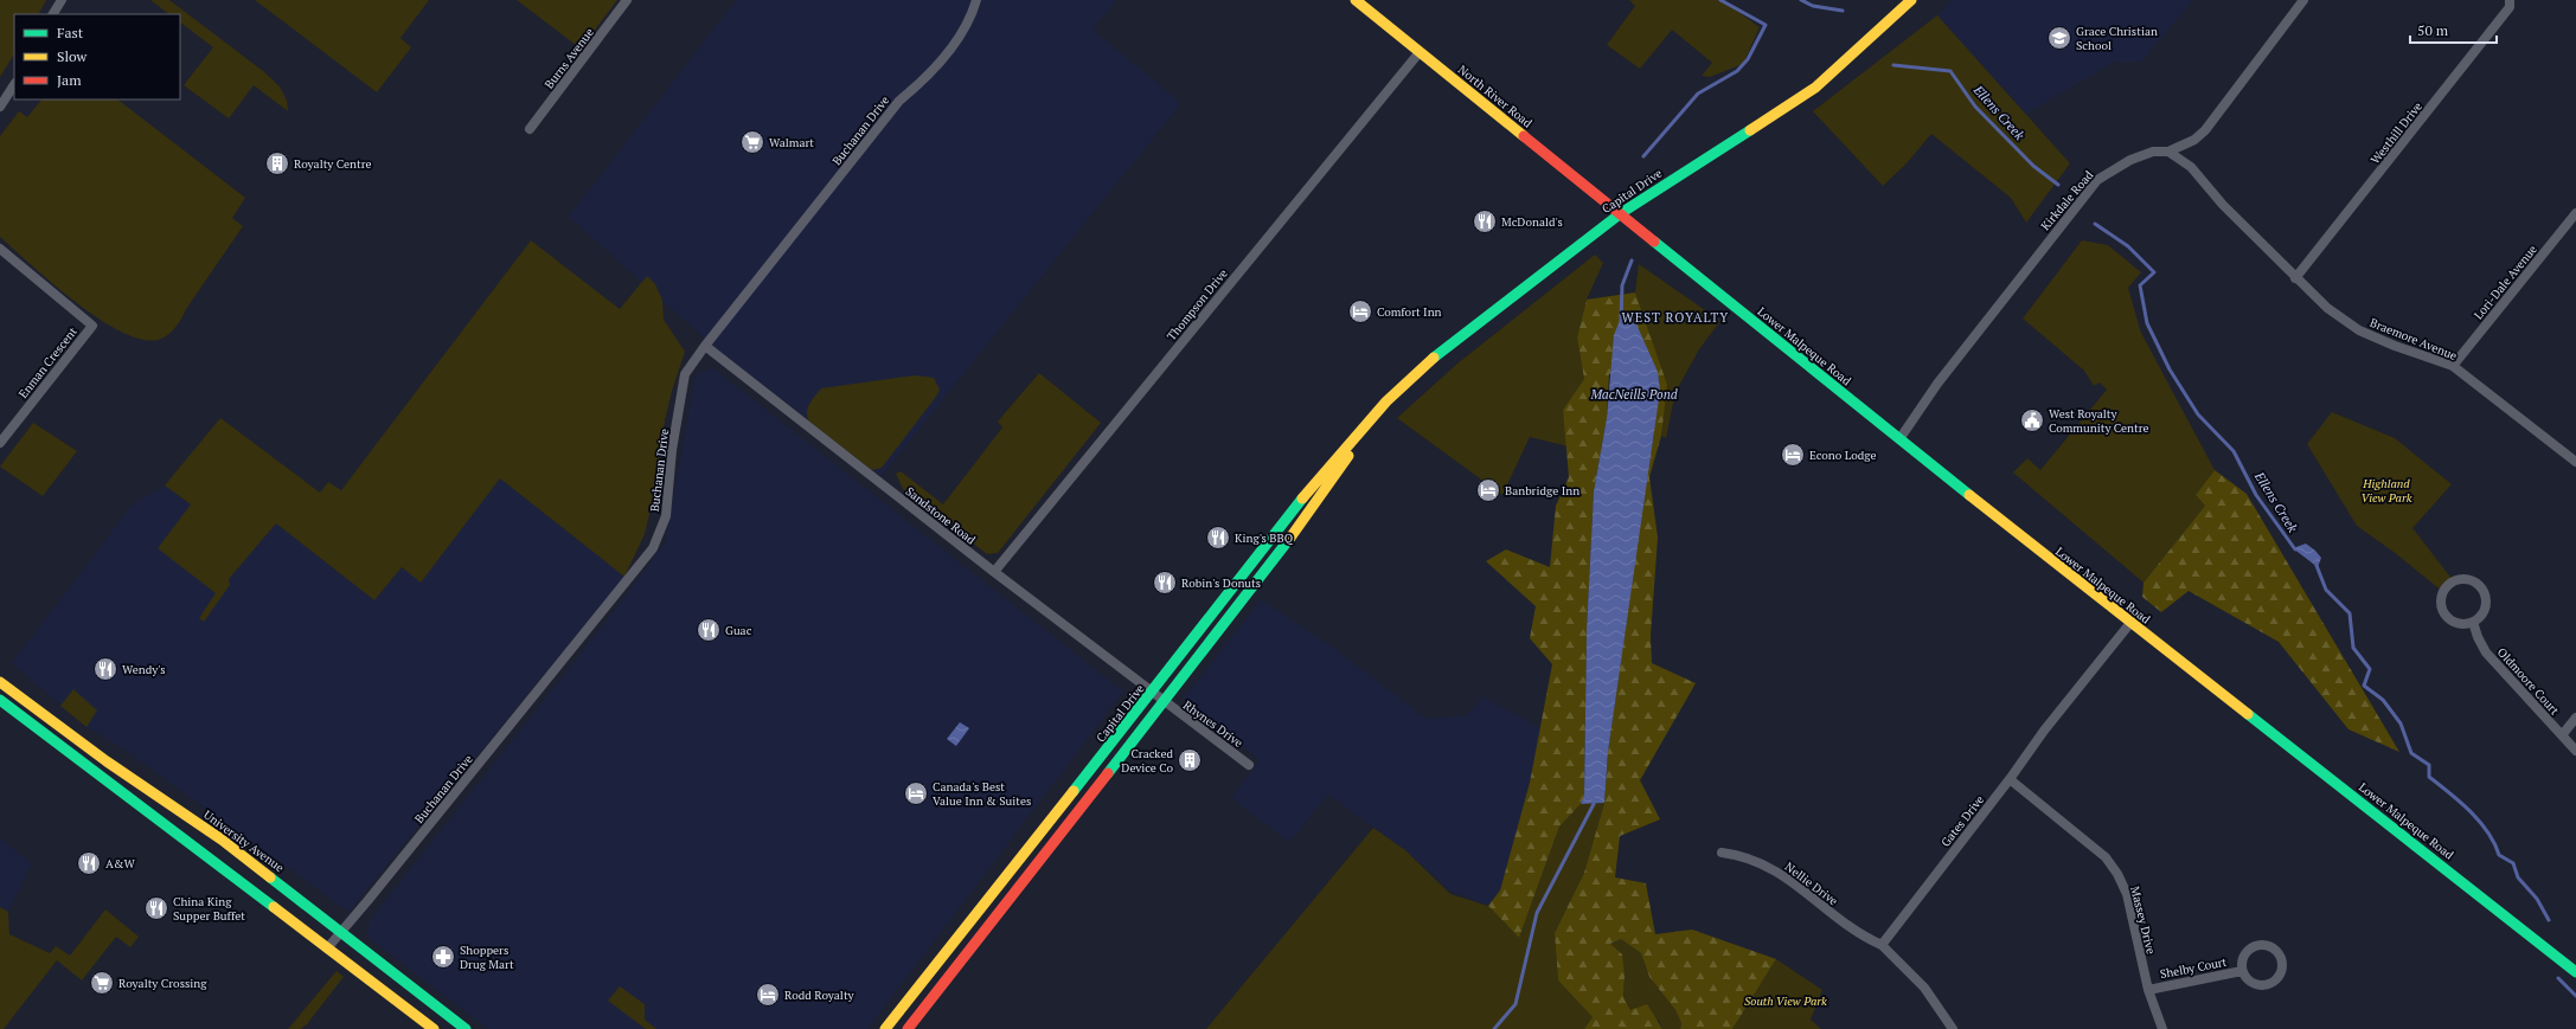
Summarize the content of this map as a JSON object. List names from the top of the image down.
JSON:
{
  "streets": {
    "main road": [
      "North River Road",
      "Capital Drive",
      "Lower Malpeque Road",
      "University Avenue"
    ],
    "street": [
      "Burns Avenue",
      "Buchanan Drive",
      "Westhill Drive",
      "Kirkdale Road",
      "Lori-Dale Avenue",
      "Thompson Drive",
      "Braemore Avenue",
      "Enman Crescent",
      "Sandstone Road",
      "Oldmoore Court",
      "Rhynes Drive",
      "Gates Drive",
      "Nellie Drive",
      "Massey Drive",
      "Shelby Court"
    ]
  },
  "crossings": [
    ["North River Road", "Capital Drive"],
    ["North River Road", "Thompson Drive"],
    ["North River Road", "Lower Malpeque Road"],
    ["Buchanan Drive", "Sandstone Road"],
    ["Buchanan Drive", "University Avenue"],
    ["Westhill Drive", "Braemore Avenue"],
    ["Capital Drive", "Lower Malpeque Road"],
    ["Capital Drive", "Sandstone Road"],
    ["Capital Drive", "Rhynes Drive"],
    ["Kirkdale Road", "Braemore Avenue"],
    ["Kirkdale Road", "Lower Malpeque Road"],
    ["Lori-Dale Avenue", "Braemore Avenue"],
    ["Thompson Drive", "Sandstone Road"],
    ["Lower Malpeque Road", "Gates Drive"],
    ["Sandstone Road", "Rhynes Drive"],
    ["Gates Drive", "Nellie Drive"],
    ["Gates Drive", "Massey Drive"],
    ["Massey Drive", "Shelby Court"]
  ],
  "districts": ["WEST ROYALTY"],
  "water": ["Ellens Creek", "MacNeills Pond"],
  "parks": ["Highland View Park", "South View Park"],
  "places": {
    "school or university": ["Grace Christian School"],
    "supermarket": ["Walmart", "Royalty Crossing"],
    "building": ["Royalty Centre", "Cracked Device Co"],
    "restaurant": [
      "McDonald's",
      "King's BBQ",
      "Robin's Donuts",
      "Guac",
      "Wendy's",
      "A&W",
      "China King Supper Buffet"
    ],
    "hotel": [
      "Comfort Inn",
      "Econo Lodge",
      "Banbridge Inn",
      "Canada's Best Value Inn & Suites",
      "Rodd Royalty"
    ],
    "public building": ["West Royalty Community Centre"],
    "pharmacy": ["Shoppers Drug Mart"]
  },
  "legend": ["Fast", "Slow", "Jam"],
  "scale_bar": "50 m"
}
